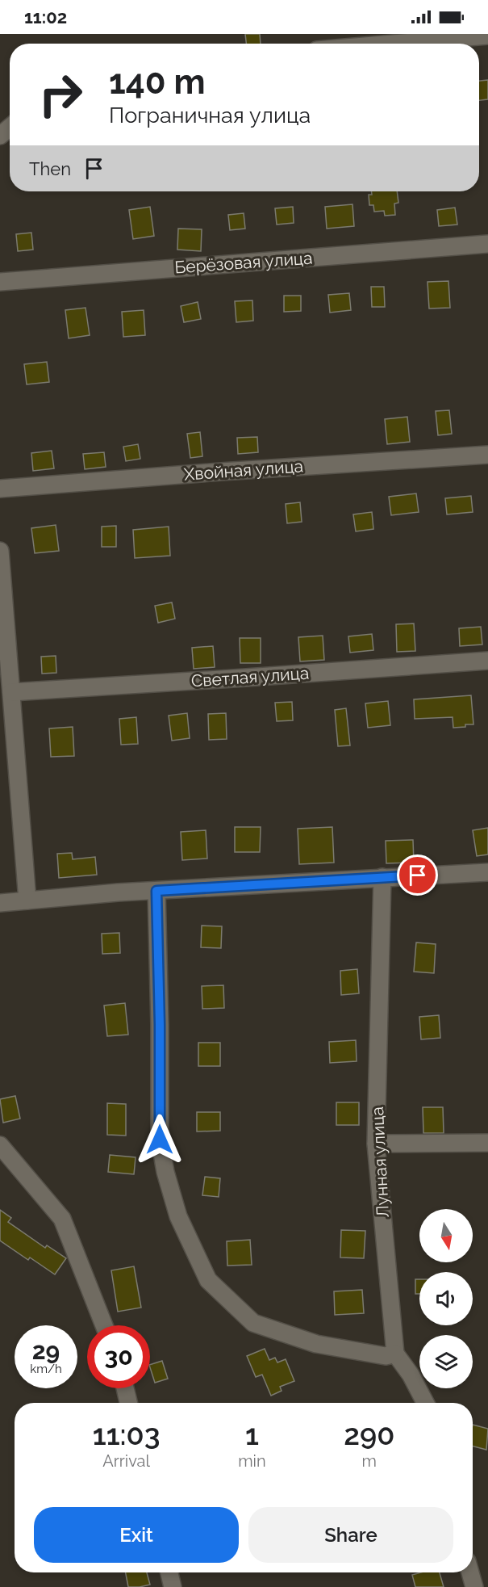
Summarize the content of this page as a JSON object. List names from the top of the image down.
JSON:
{
  "streets": {
    "street": [
      "Берёзовая улица",
      "Хвойная улица",
      "Светлая улица",
      "Лунная улица"
    ]
  },
  "north": "bottom",
  "page": {
    "status": "11:02",
    "turn": ["140 m", "Пограничная улица"],
    "then": "Then",
    "speed": "29 km/h",
    "limit": "30",
    "eta": [
      "11:03",
      "Arrival",
      "1",
      "min",
      "290",
      "m"
    ],
    "buttons": ["Exit", "Share"]
  }
}
